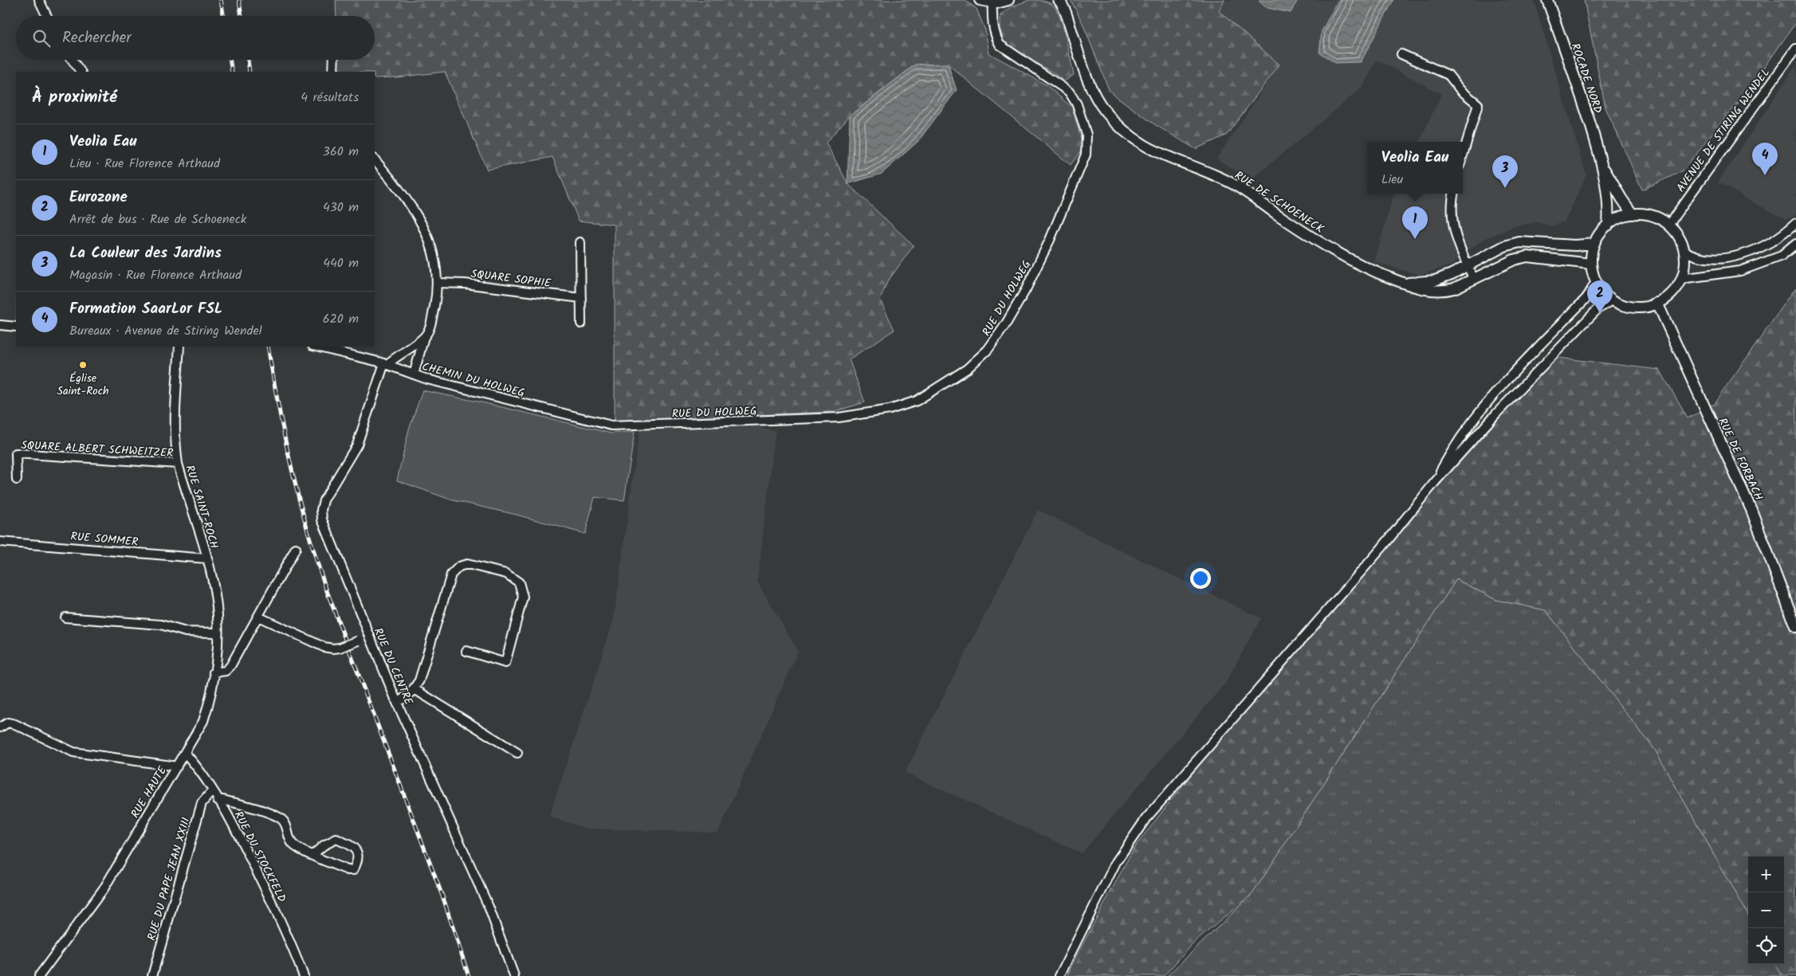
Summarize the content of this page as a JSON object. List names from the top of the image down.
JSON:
{
  "streets": {
    "main road": ["ROCADE NORD", "RUE DE SCHOENECK", "RUE DE FORBACH"],
    "street": [
      "AVENUE DE STIRING WENDEL",
      "SQUARE SOPHIE",
      "RUE DU HOLWEG",
      "CHEMIN DU HOLWEG",
      "SQUARE ALBERT SCHWEITZER",
      "RUE SAINT-ROCH",
      "RUE SOMMER",
      "RUE DU CENTRE",
      "RUE HAUTE",
      "RUE DU STOCKFELD",
      "RUE DU PAPE JEAN XXIII"
    ]
  },
  "crossings": [
    ["AVENUE DE STIRING WENDEL", "RUE DE SCHOENECK"],
    ["AVENUE DE STIRING WENDEL", "RUE DE FORBACH"],
    ["RUE DE SCHOENECK", "RUE DE FORBACH"],
    ["RUE DU HOLWEG", "CHEMIN DU HOLWEG"],
    ["CHEMIN DU HOLWEG", "RUE DU CENTRE"],
    ["SQUARE ALBERT SCHWEITZER", "RUE SAINT-ROCH"],
    ["RUE SAINT-ROCH", "RUE SOMMER"],
    ["RUE SAINT-ROCH", "RUE HAUTE"],
    ["RUE HAUTE", "RUE DU STOCKFELD"],
    ["RUE DU STOCKFELD", "RUE DU PAPE JEAN XXIII"]
  ],
  "places": ["Église Saint-Roch"],
  "page": {
    "search": "Rechercher",
    "heading": ["À proximité", "4 résultats"],
    "list": [
      {
        "mark": "1",
        "name": "Veolia Eau",
        "note": "Lieu · Rue Florence Arthaud",
        "value": "360 m"
      },
      {
        "mark": "2",
        "name": "Eurozone",
        "note": "Arrêt de bus · Rue de Schoeneck",
        "value": "430 m"
      },
      {
        "mark": "3",
        "name": "La Couleur des Jardins",
        "note": "Magasin · Rue Florence Arthaud",
        "value": "440 m"
      },
      {
        "mark": "4",
        "name": "Formation SaarLor FSL",
        "note": "Bureaux · Avenue de Stiring Wendel",
        "value": "620 m"
      }
    ],
    "popup": ["Veolia Eau", "Lieu"],
    "pins": [
      "4",
      "3",
      "1",
      "2"
    ],
    "map_buttons": ["+", "−"]
  }
}
